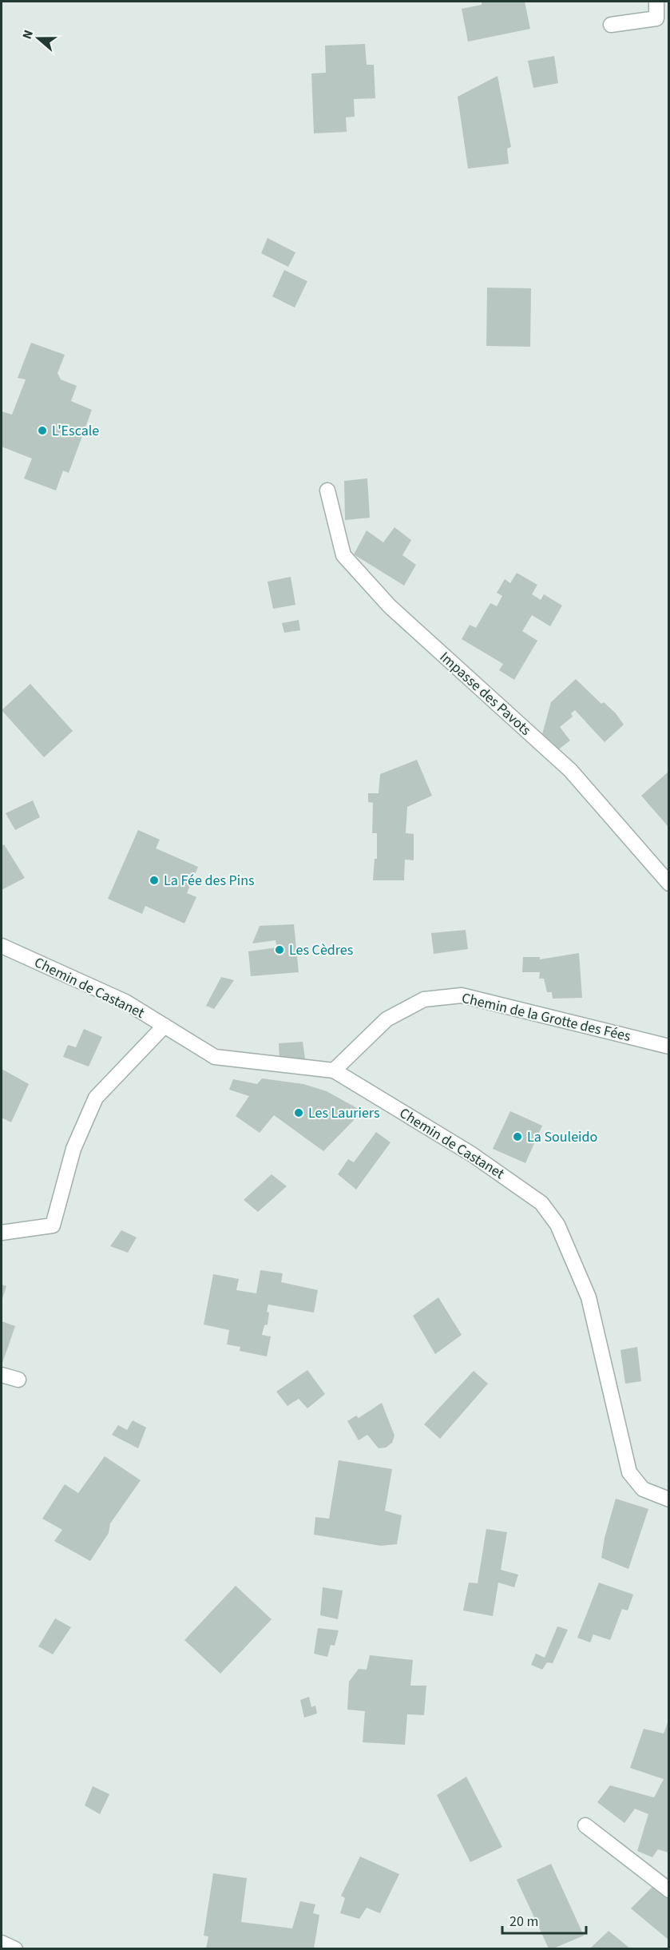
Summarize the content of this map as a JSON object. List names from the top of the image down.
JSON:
{
  "streets": {
    "street": ["Impasse des Pavots", "Chemin de Castanet", "Chemin de la Grotte des Fées"]
  },
  "crossings": [
    ["Chemin de Castanet", "Chemin de la Grotte des Fées"]
  ],
  "places": [
    "L'Escale",
    "La Fée des Pins",
    "Les Cèdres",
    "Les Lauriers",
    "La Souleido"
  ],
  "scale_bar": "20 m",
  "north": "left"
}
